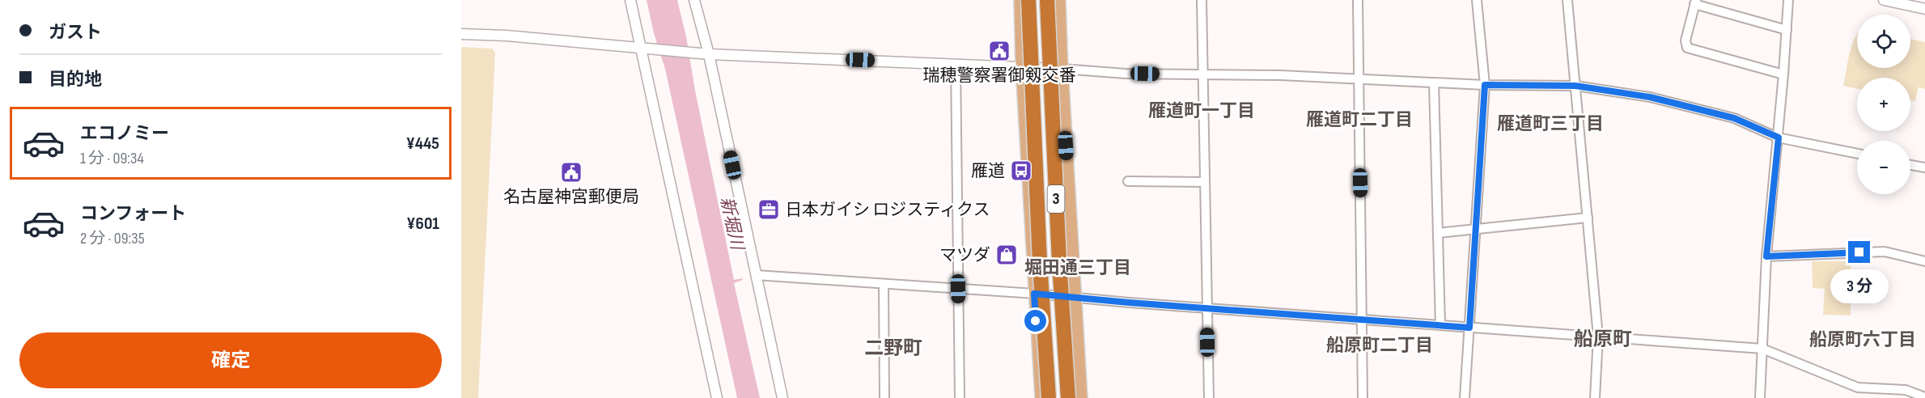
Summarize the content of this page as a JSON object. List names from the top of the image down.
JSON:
{
  "streets": {
    "highway": ["3"]
  },
  "districts": [
    "雁道町一丁目",
    "雁道町二丁目",
    "雁道町三丁目",
    "堀田通三丁目",
    "船原町",
    "船原町六丁目",
    "船原町二丁目",
    "二野町"
  ],
  "water": ["新堀川"],
  "places": {
    "public building": ["瑞穂警察署御剱交番", "名古屋神宮郵便局"],
    "bus stop": ["雁道"],
    "office": ["日本ガイシ ロジスティクス"],
    "shop": ["マツダ"]
  },
  "page": {
    "banner": ["ガスト", "目的地"],
    "map_buttons": ["+", "−"],
    "list": [
      {
        "name": "エコノミー",
        "note": "1 分 · 09:34",
        "value": "¥445"
      },
      {
        "name": "コンフォート",
        "note": "2 分 · 09:35",
        "value": "¥601"
      }
    ],
    "bubble": "3 分",
    "buttons": "確定"
  }
}
